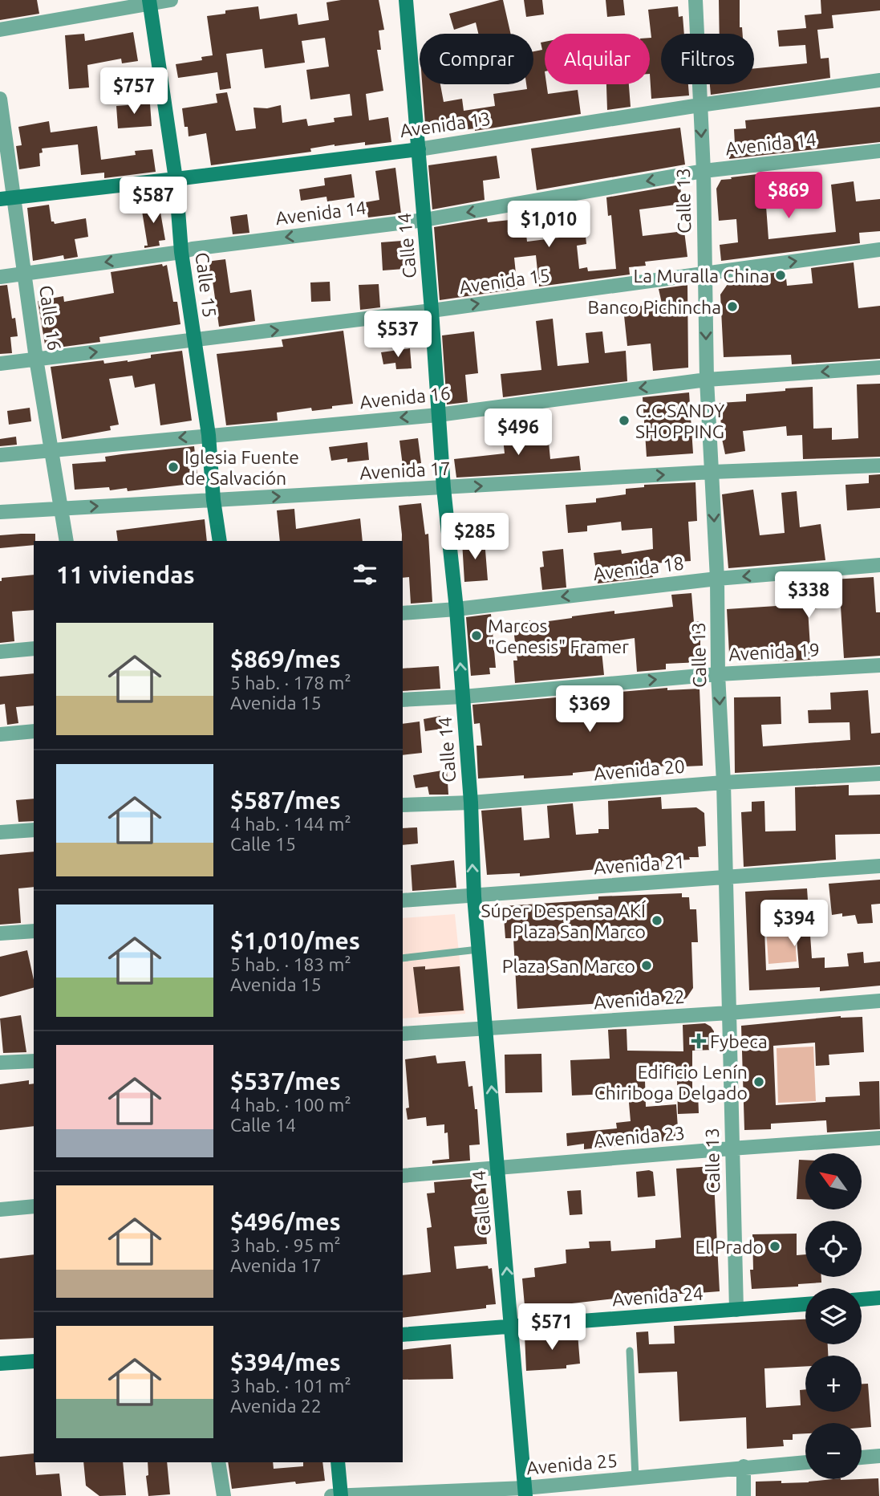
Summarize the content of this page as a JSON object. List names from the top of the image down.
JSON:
{
  "streets": {
    "street": [
      "Avenida 13",
      "Avenida 14",
      "Calle 13",
      "Calle 14",
      "Avenida 15",
      "Calle 15",
      "Calle 16",
      "Avenida 16",
      "Avenida 17",
      "Avenida 18",
      "Avenida 19",
      "Avenida 20",
      "Avenida 21",
      "Avenida 22",
      "Avenida 23",
      "Avenida 24",
      "Avenida 25"
    ]
  },
  "crossings": [
    ["Avenida 13", "Calle 13"],
    ["Avenida 13", "Calle 14"],
    ["Avenida 13", "Calle 15"],
    ["Avenida 13", "Calle 16"],
    ["Avenida 14", "Calle 13"],
    ["Avenida 14", "Calle 14"],
    ["Avenida 14", "Calle 15"],
    ["Avenida 14", "Calle 16"],
    ["Calle 13", "Avenida 15"],
    ["Calle 13", "Avenida 16"],
    ["Calle 13", "Avenida 17"],
    ["Calle 13", "Avenida 18"],
    ["Calle 13", "Avenida 19"],
    ["Calle 13", "Avenida 20"],
    ["Calle 13", "Avenida 21"],
    ["Calle 13", "Avenida 22"],
    ["Calle 13", "Avenida 23"],
    ["Calle 13", "Avenida 24"],
    ["Calle 14", "Avenida 15"],
    ["Calle 14", "Avenida 16"],
    ["Calle 14", "Avenida 17"],
    ["Calle 14", "Avenida 18"],
    ["Calle 14", "Avenida 19"],
    ["Calle 14", "Avenida 20"],
    ["Calle 14", "Avenida 21"],
    ["Calle 14", "Avenida 22"],
    ["Calle 14", "Avenida 23"],
    ["Calle 14", "Avenida 24"],
    ["Calle 14", "Avenida 25"],
    ["Avenida 15", "Calle 15"],
    ["Avenida 15", "Calle 16"],
    ["Calle 15", "Avenida 16"],
    ["Calle 15", "Avenida 17"],
    ["Calle 16", "Avenida 16"],
    ["Calle 16", "Avenida 17"]
  ],
  "one_way": [
    "Avenida 14",
    "Avenida 15",
    "Avenida 16",
    "Avenida 17",
    "Avenida 18",
    "Avenida 19"
  ],
  "places": {
    "other": [
      "La Muralla China",
      "Banco Pichincha",
      "C.C SANDY SHOPPING",
      "Iglesia Fuente de Salvación",
      "Marcos \"Genesis\" Framer",
      "Súper Despensa AKÍ Plaza San Marco",
      "Plaza San Marco",
      "Edificio Lenín Chiriboga Delgado",
      "El Prado"
    ],
    "health": ["Fybeca"]
  },
  "north": "top left",
  "page": {
    "chip": ["Comprar", "Alquilar", "Filtros"],
    "price": [
      "$757",
      "$869",
      "$587",
      "$1,010",
      "$537",
      "$496",
      "$285",
      "$338",
      "$369",
      "$394",
      "$571"
    ],
    "heading": "11 viviendas",
    "list": [
      {
        "name": "$869/mes",
        "note": "5 hab. · 178 m² · Avenida 15"
      },
      {
        "name": "$587/mes",
        "note": "4 hab. · 144 m² · Calle 15"
      },
      {
        "name": "$1,010/mes",
        "note": "5 hab. · 183 m² · Avenida 15"
      },
      {
        "name": "$537/mes",
        "note": "4 hab. · 100 m² · Calle 14"
      },
      {
        "name": "$496/mes",
        "note": "3 hab. · 95 m² · Avenida 17"
      },
      {
        "name": "$394/mes",
        "note": "3 hab. · 101 m² · Avenida 22"
      }
    ],
    "map_buttons": ["+", "−"]
  }
}
